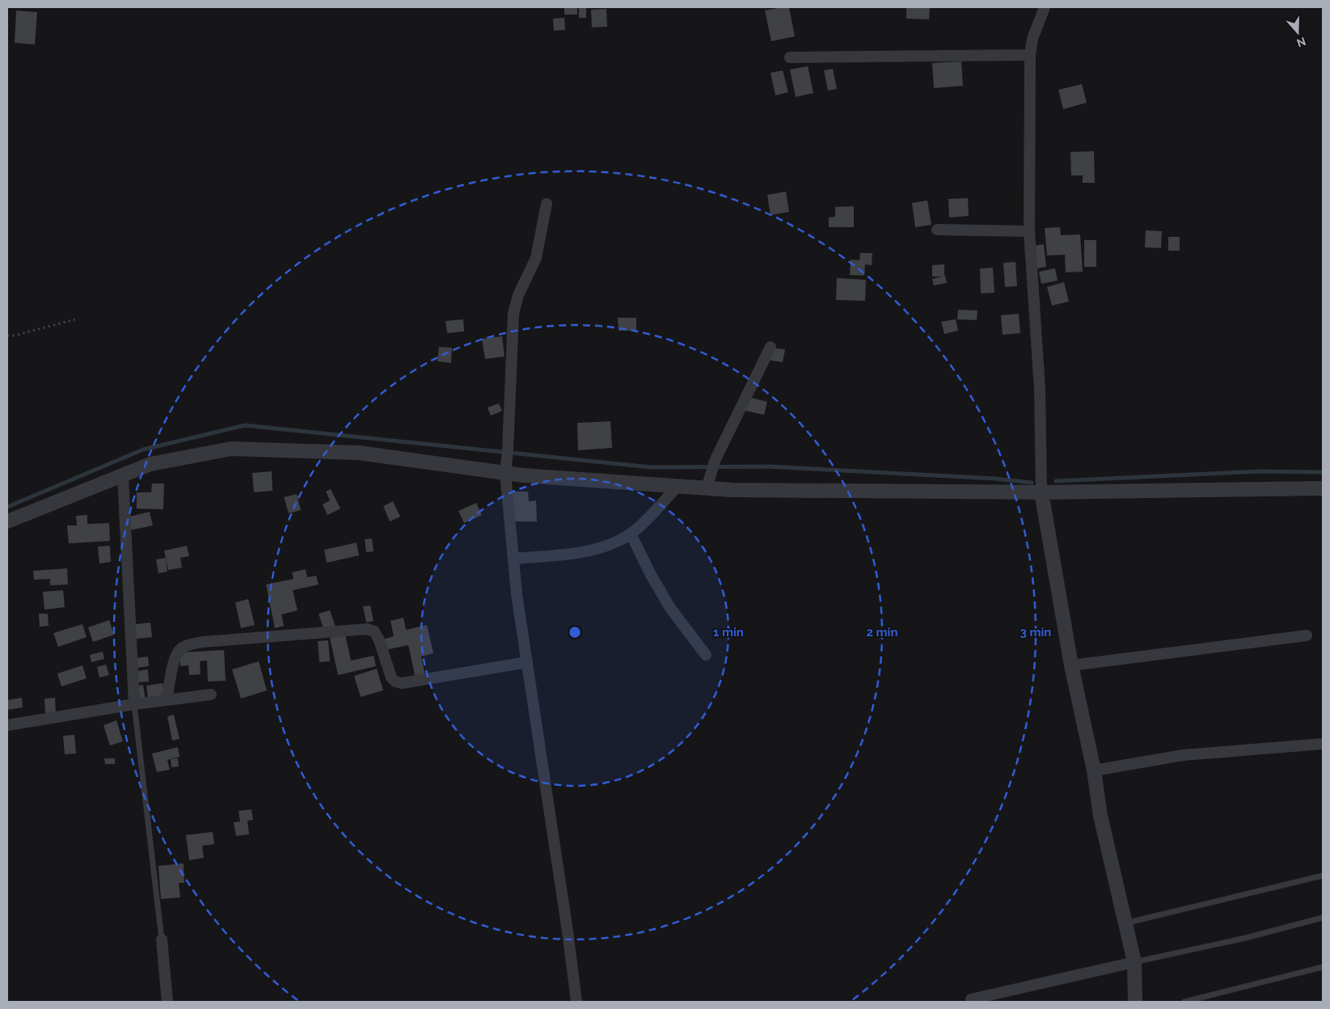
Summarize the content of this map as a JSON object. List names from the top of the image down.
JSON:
{
  "north": "bottom",
  "rings": ["1 min", "2 min", "3 min"]
}
